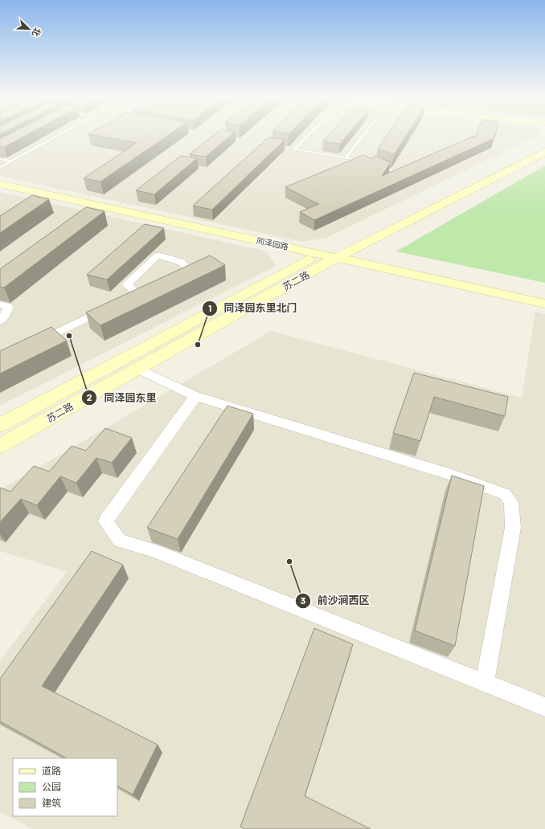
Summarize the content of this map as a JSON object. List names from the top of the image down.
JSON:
{
  "streets": {
    "street": ["同泽园路", "苏二路"]
  },
  "crossings": [
    ["同泽园路", "苏二路"]
  ],
  "places": ["同泽园东里", "同泽园东里北门", "前沙涧西区"],
  "legend": ["道路", "公园", "建筑"],
  "north": "bottom right"
}
